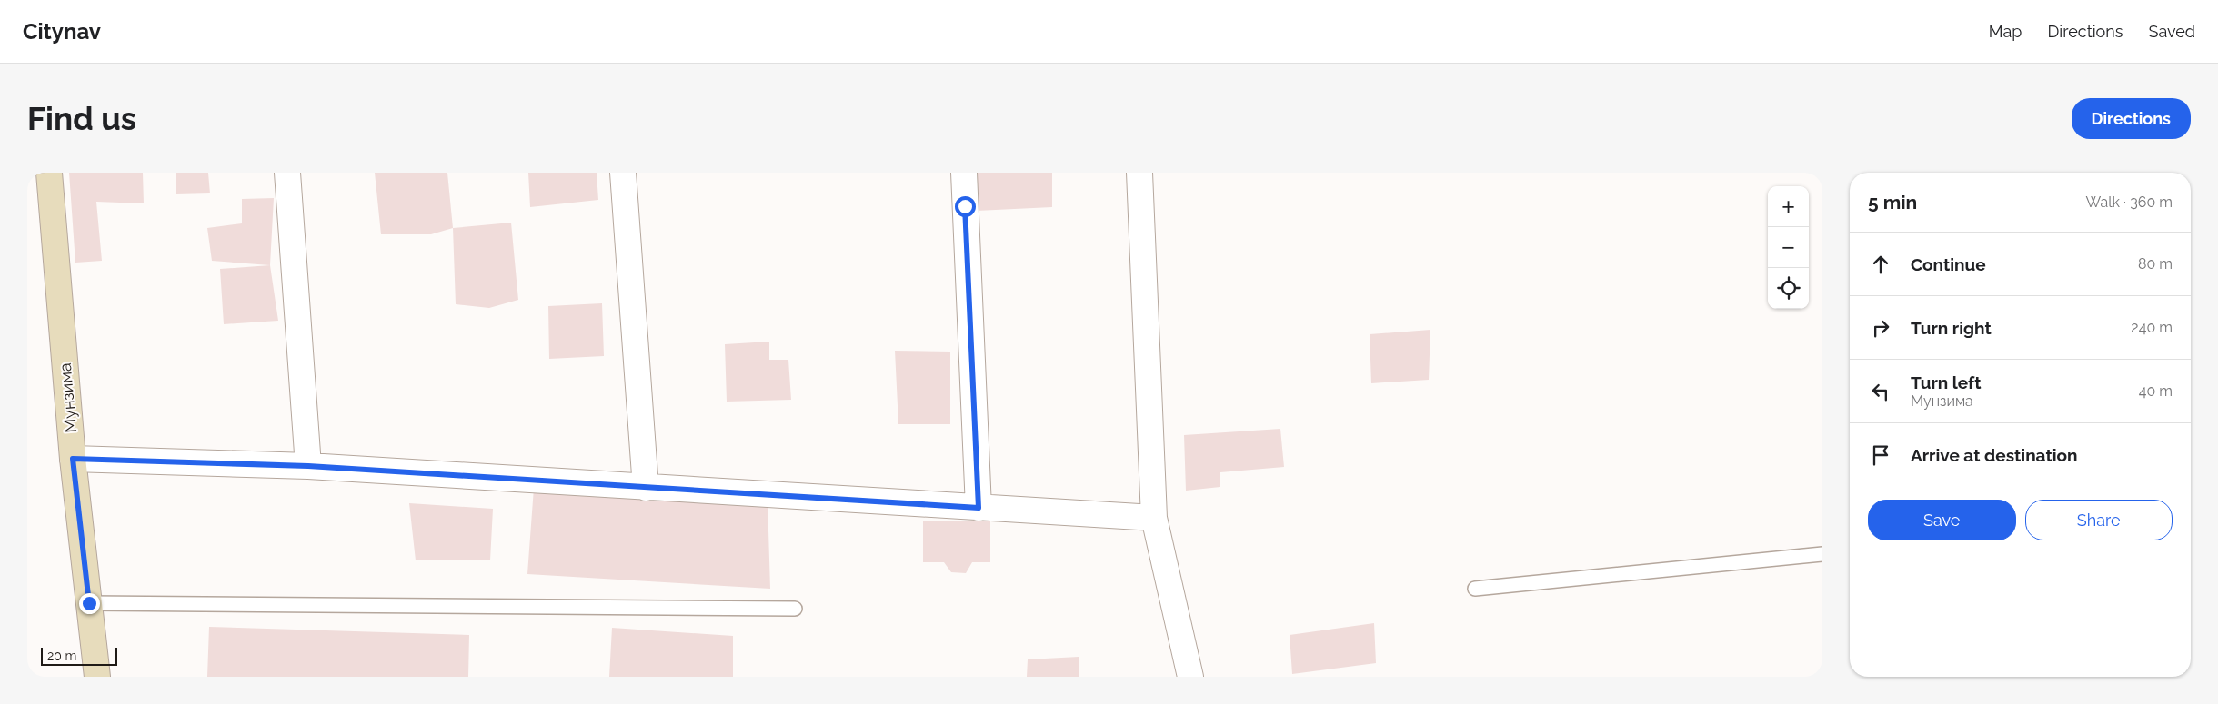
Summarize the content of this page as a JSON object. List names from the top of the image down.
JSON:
{
  "streets": {
    "street": ["Мунзима"]
  },
  "scale_bar": "20 m",
  "page": {
    "header": "Citynav",
    "nav": ["Map", "Directions", "Saved"],
    "buttons": [
      "Directions",
      ["Save", "Share"]
    ],
    "title": "Find us",
    "heading": ["5 min", "Walk · 360 m"],
    "map_buttons": ["+", "−"],
    "list": [
      ["Continue", "80 m"],
      ["Turn right", "240 m"],
      ["Turn left", "Мунзима", "40 m"],
      "Arrive at destination"
    ],
    "scale": "20 m"
  }
}
